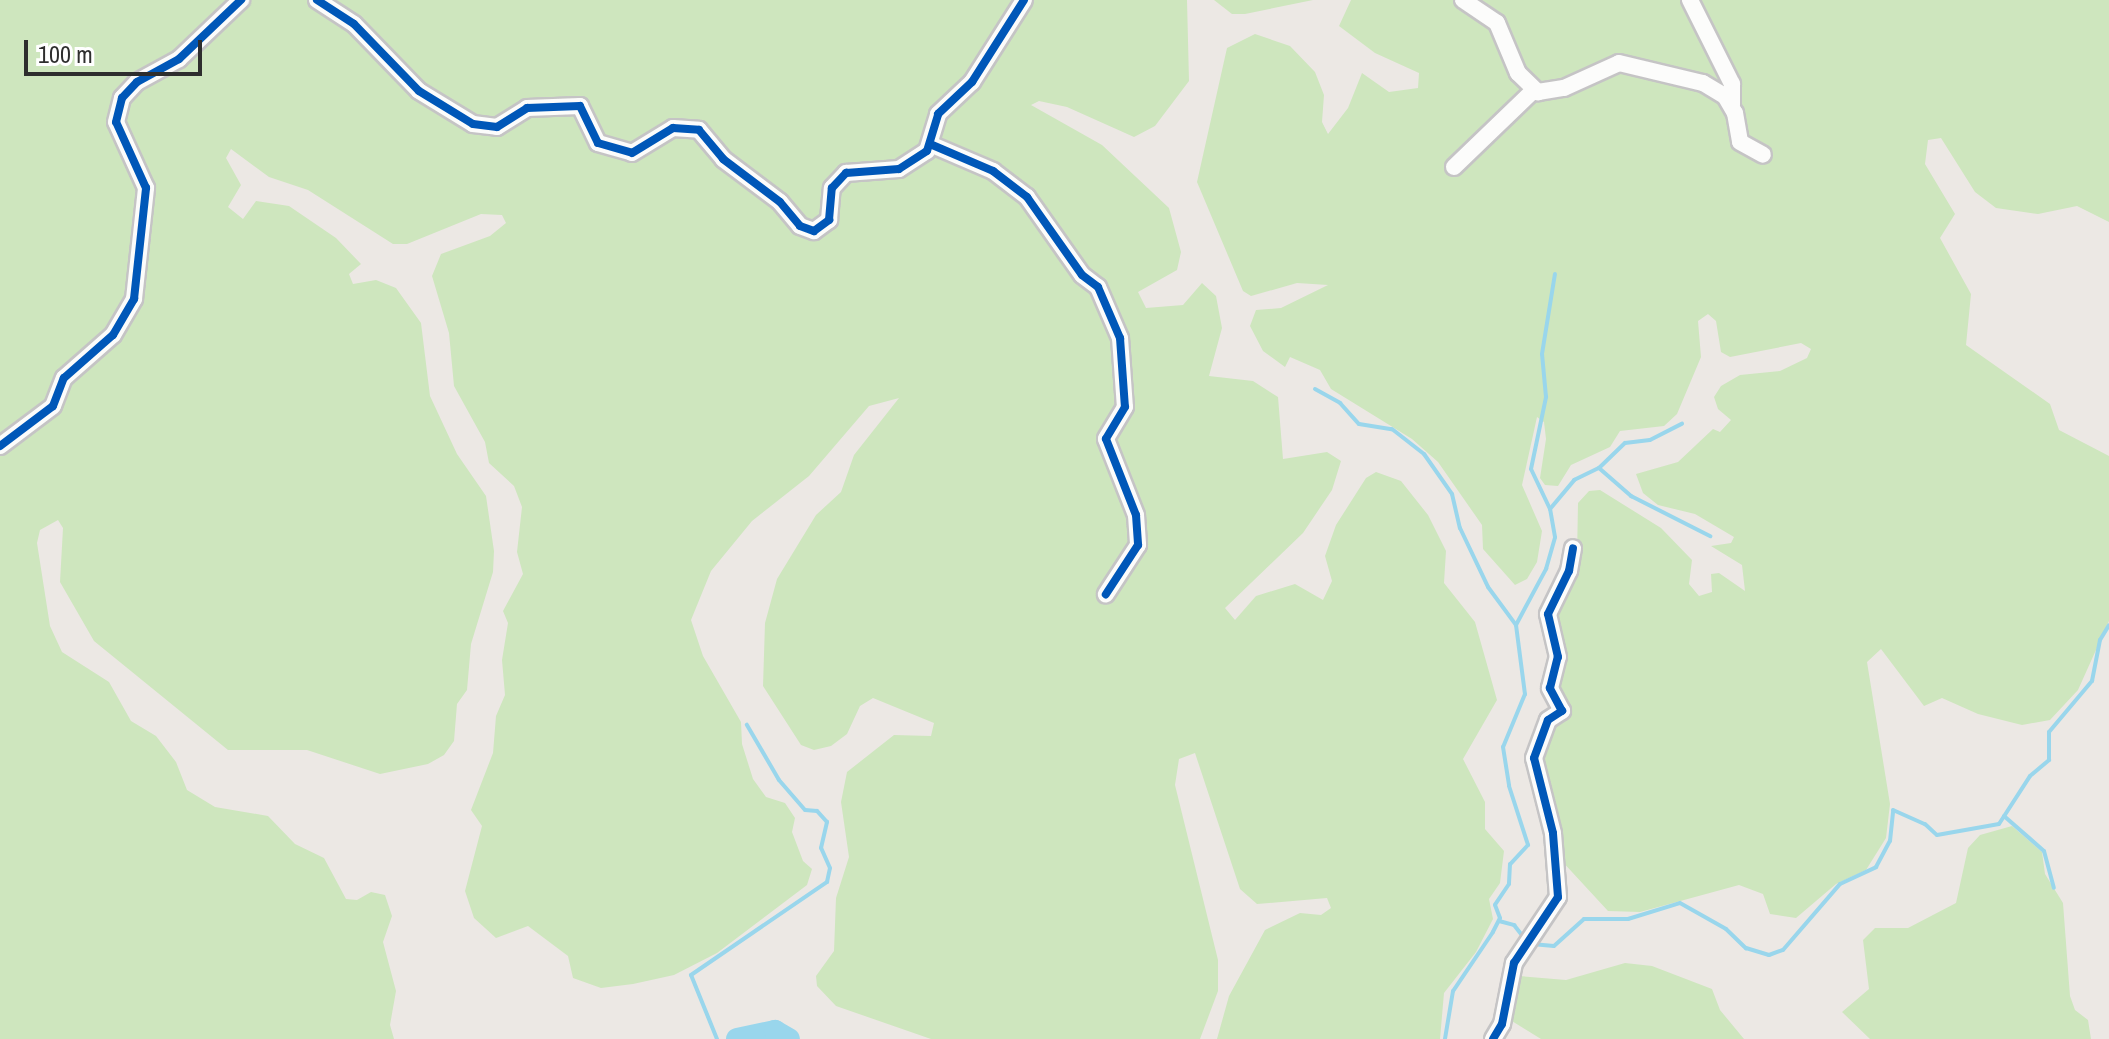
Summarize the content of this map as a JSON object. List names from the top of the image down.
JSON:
{
  "scale_bar": "100 m"
}
